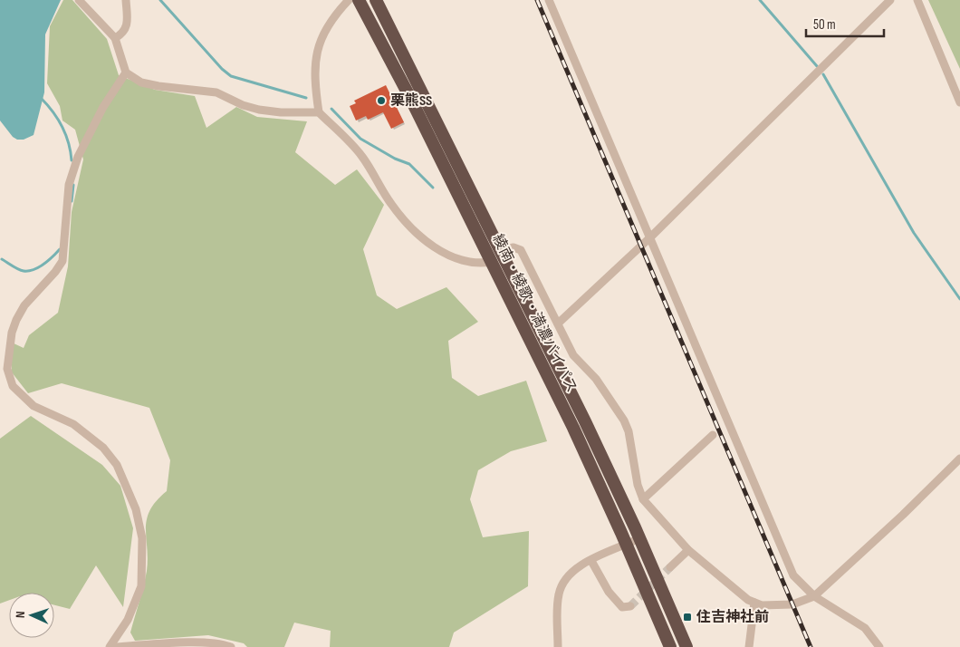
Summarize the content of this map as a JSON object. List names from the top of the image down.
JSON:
{
  "streets": {
    "highway": ["綾南・綾歌・満濃バイパス"]
  },
  "places": {
    "other": ["栗熊SS"],
    "transit": ["住吉神社前"]
  },
  "scale_bar": "50 m",
  "north": "left"
}
